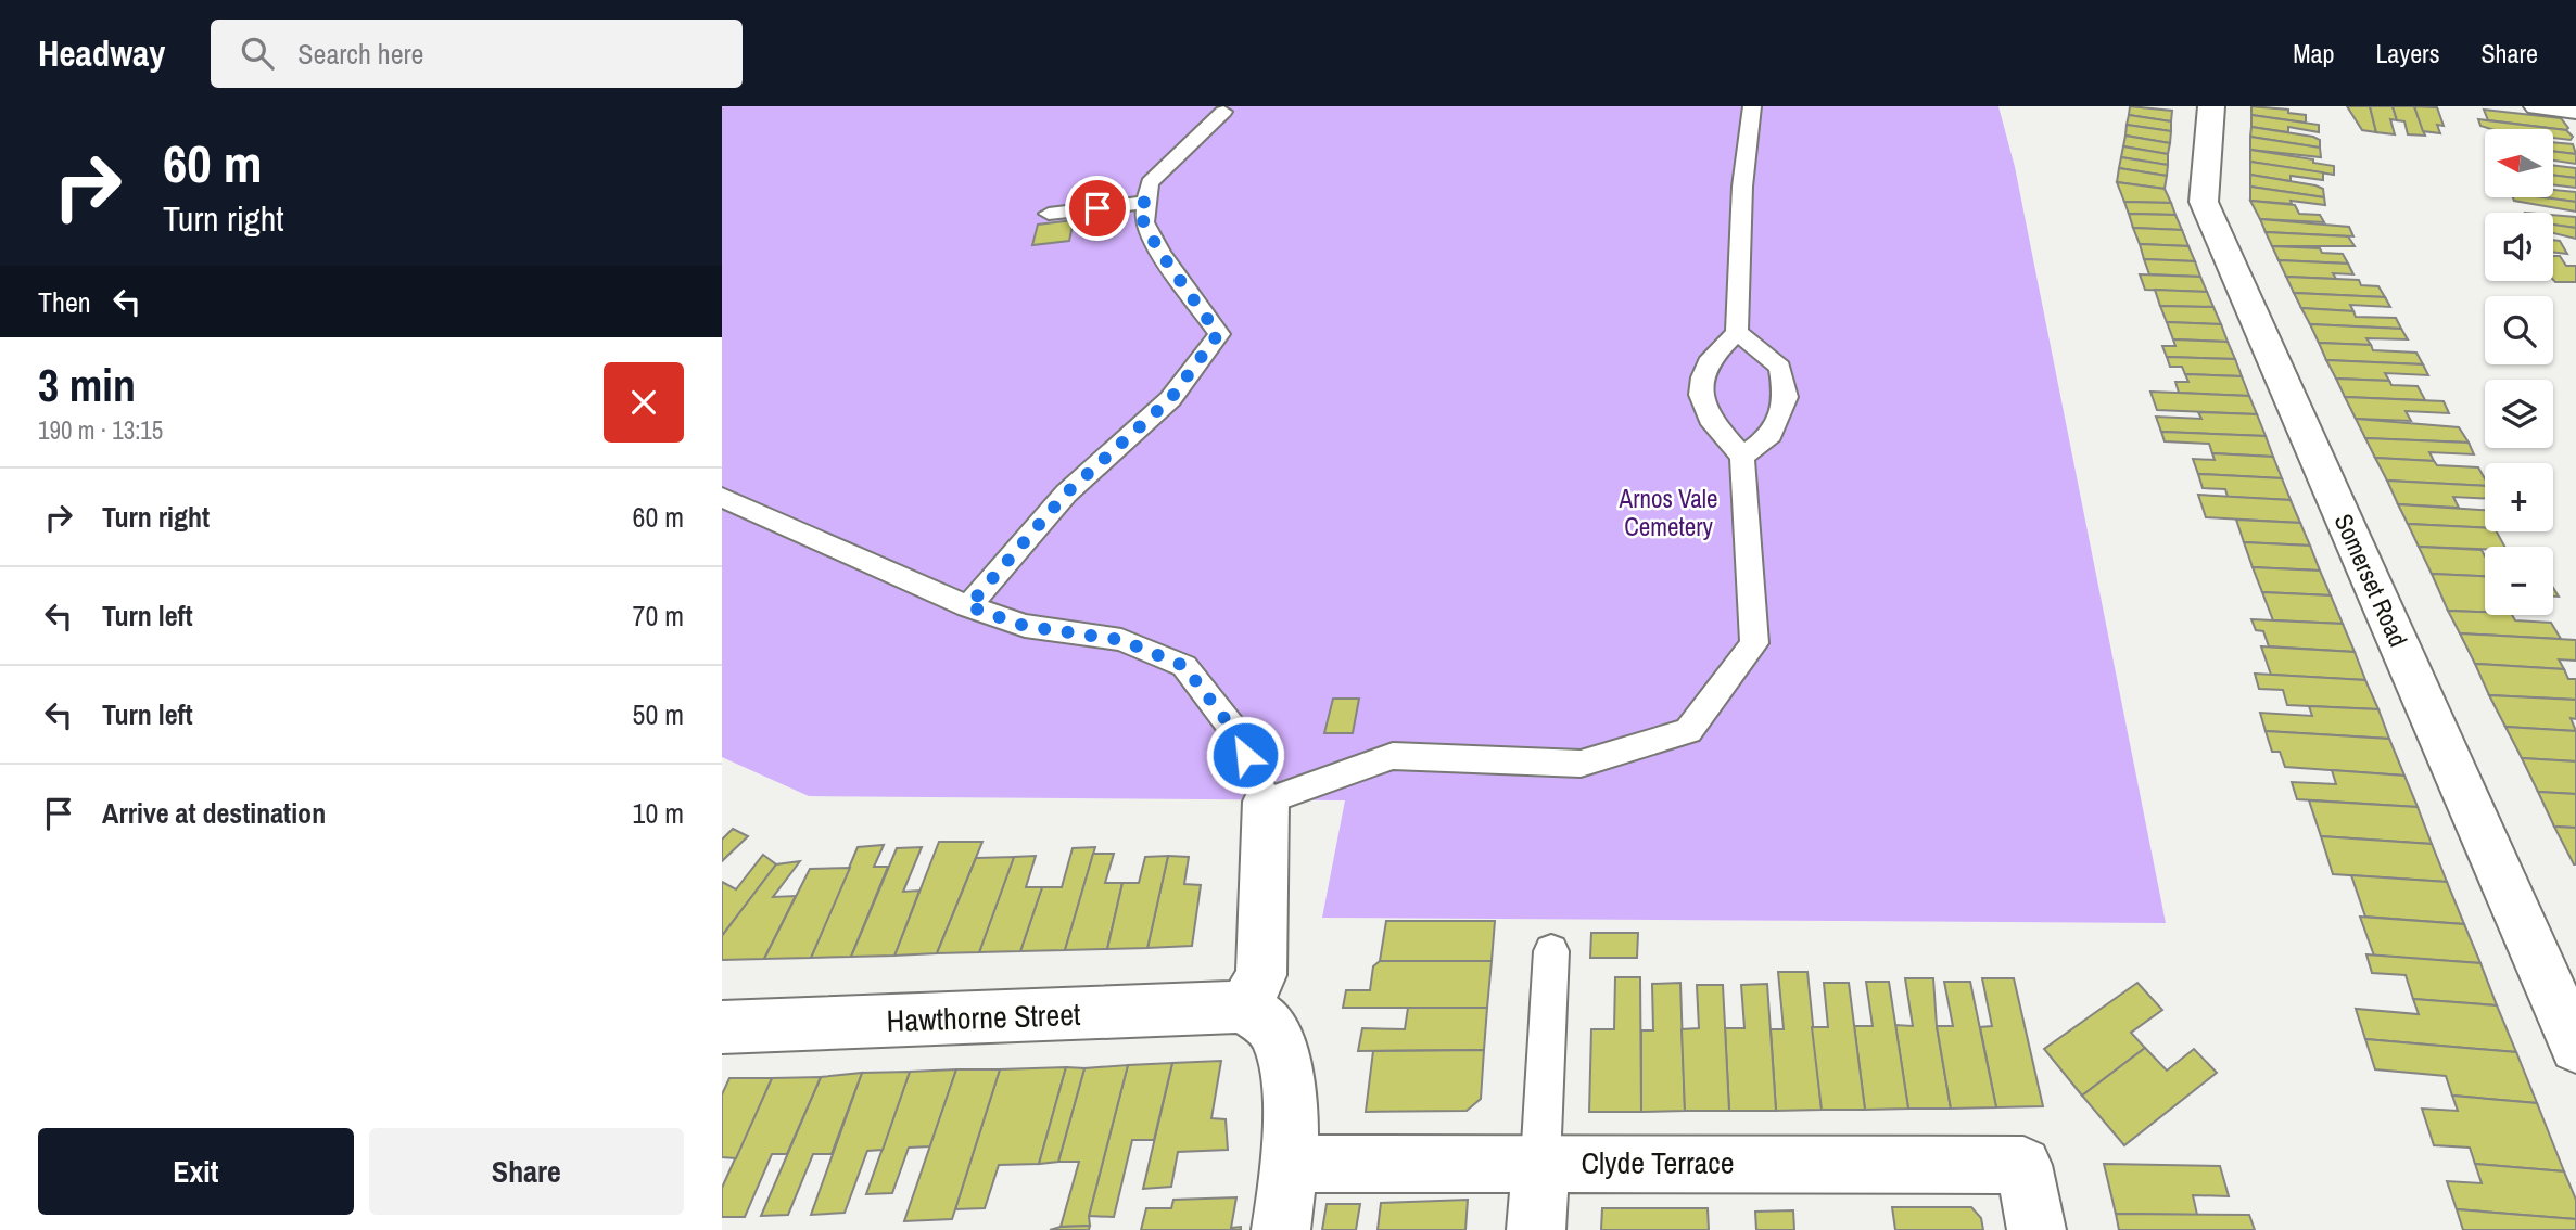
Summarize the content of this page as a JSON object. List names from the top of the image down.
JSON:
{
  "streets": {
    "street": ["Somerset Road", "Hawthorne Street", "Clyde Terrace"]
  },
  "parks": ["Arnos Vale Cemetery"],
  "north": "left",
  "page": {
    "header": "Headway",
    "search": "Search here",
    "nav": ["Map", "Layers", "Share"],
    "turn": ["60 m", "Turn right"],
    "map_buttons": ["+", "−"],
    "then": "Then",
    "heading": ["3 min", "190 m · 13:15"],
    "list": [
      {
        "name": "Turn right",
        "value": "60 m"
      },
      {
        "name": "Turn left",
        "value": "70 m"
      },
      {
        "name": "Turn left",
        "value": "50 m"
      },
      {
        "name": "Arrive at destination",
        "value": "10 m"
      }
    ],
    "buttons": ["Exit", "Share"]
  }
}
